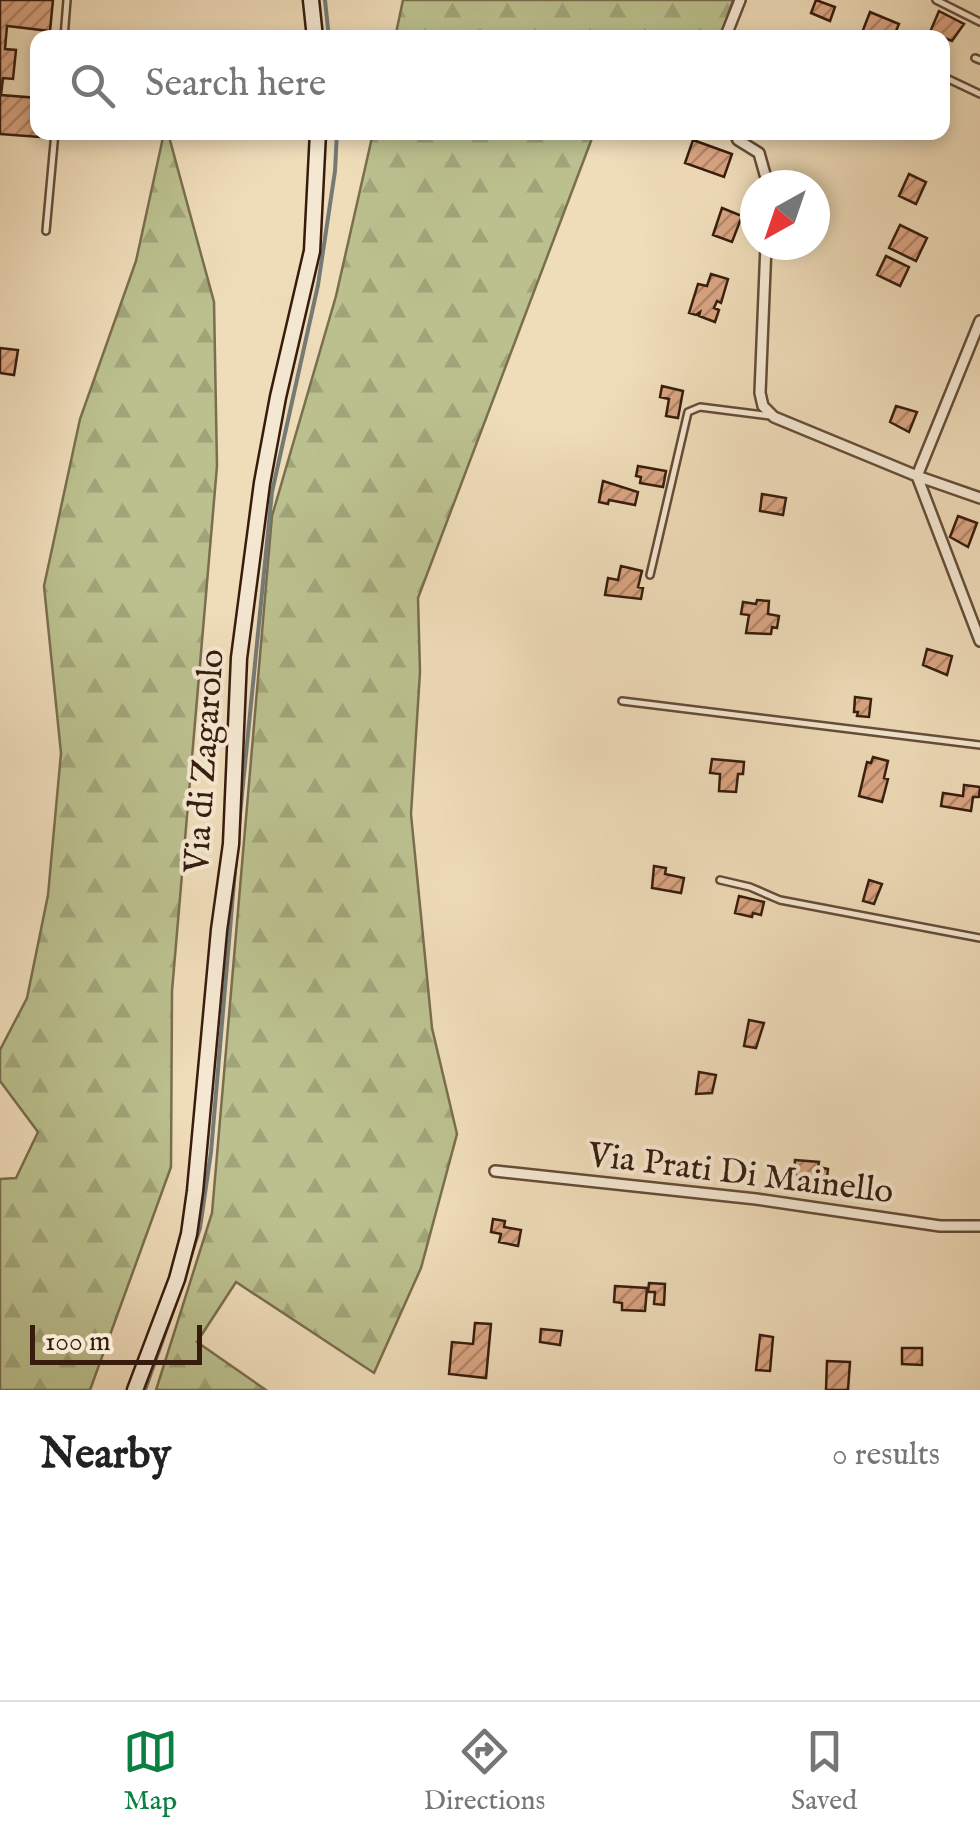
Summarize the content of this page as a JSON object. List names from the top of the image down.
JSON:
{
  "streets": {
    "main road": ["Via di Zagarolo"],
    "street": ["Via Prati Di Mainello"]
  },
  "scale_bar": "100 m",
  "north": "bottom left",
  "page": {
    "search": "Search here",
    "scale": "100 m",
    "heading": ["Nearby", "0 results"],
    "nav": ["Map", "Directions", "Saved"]
  }
}
